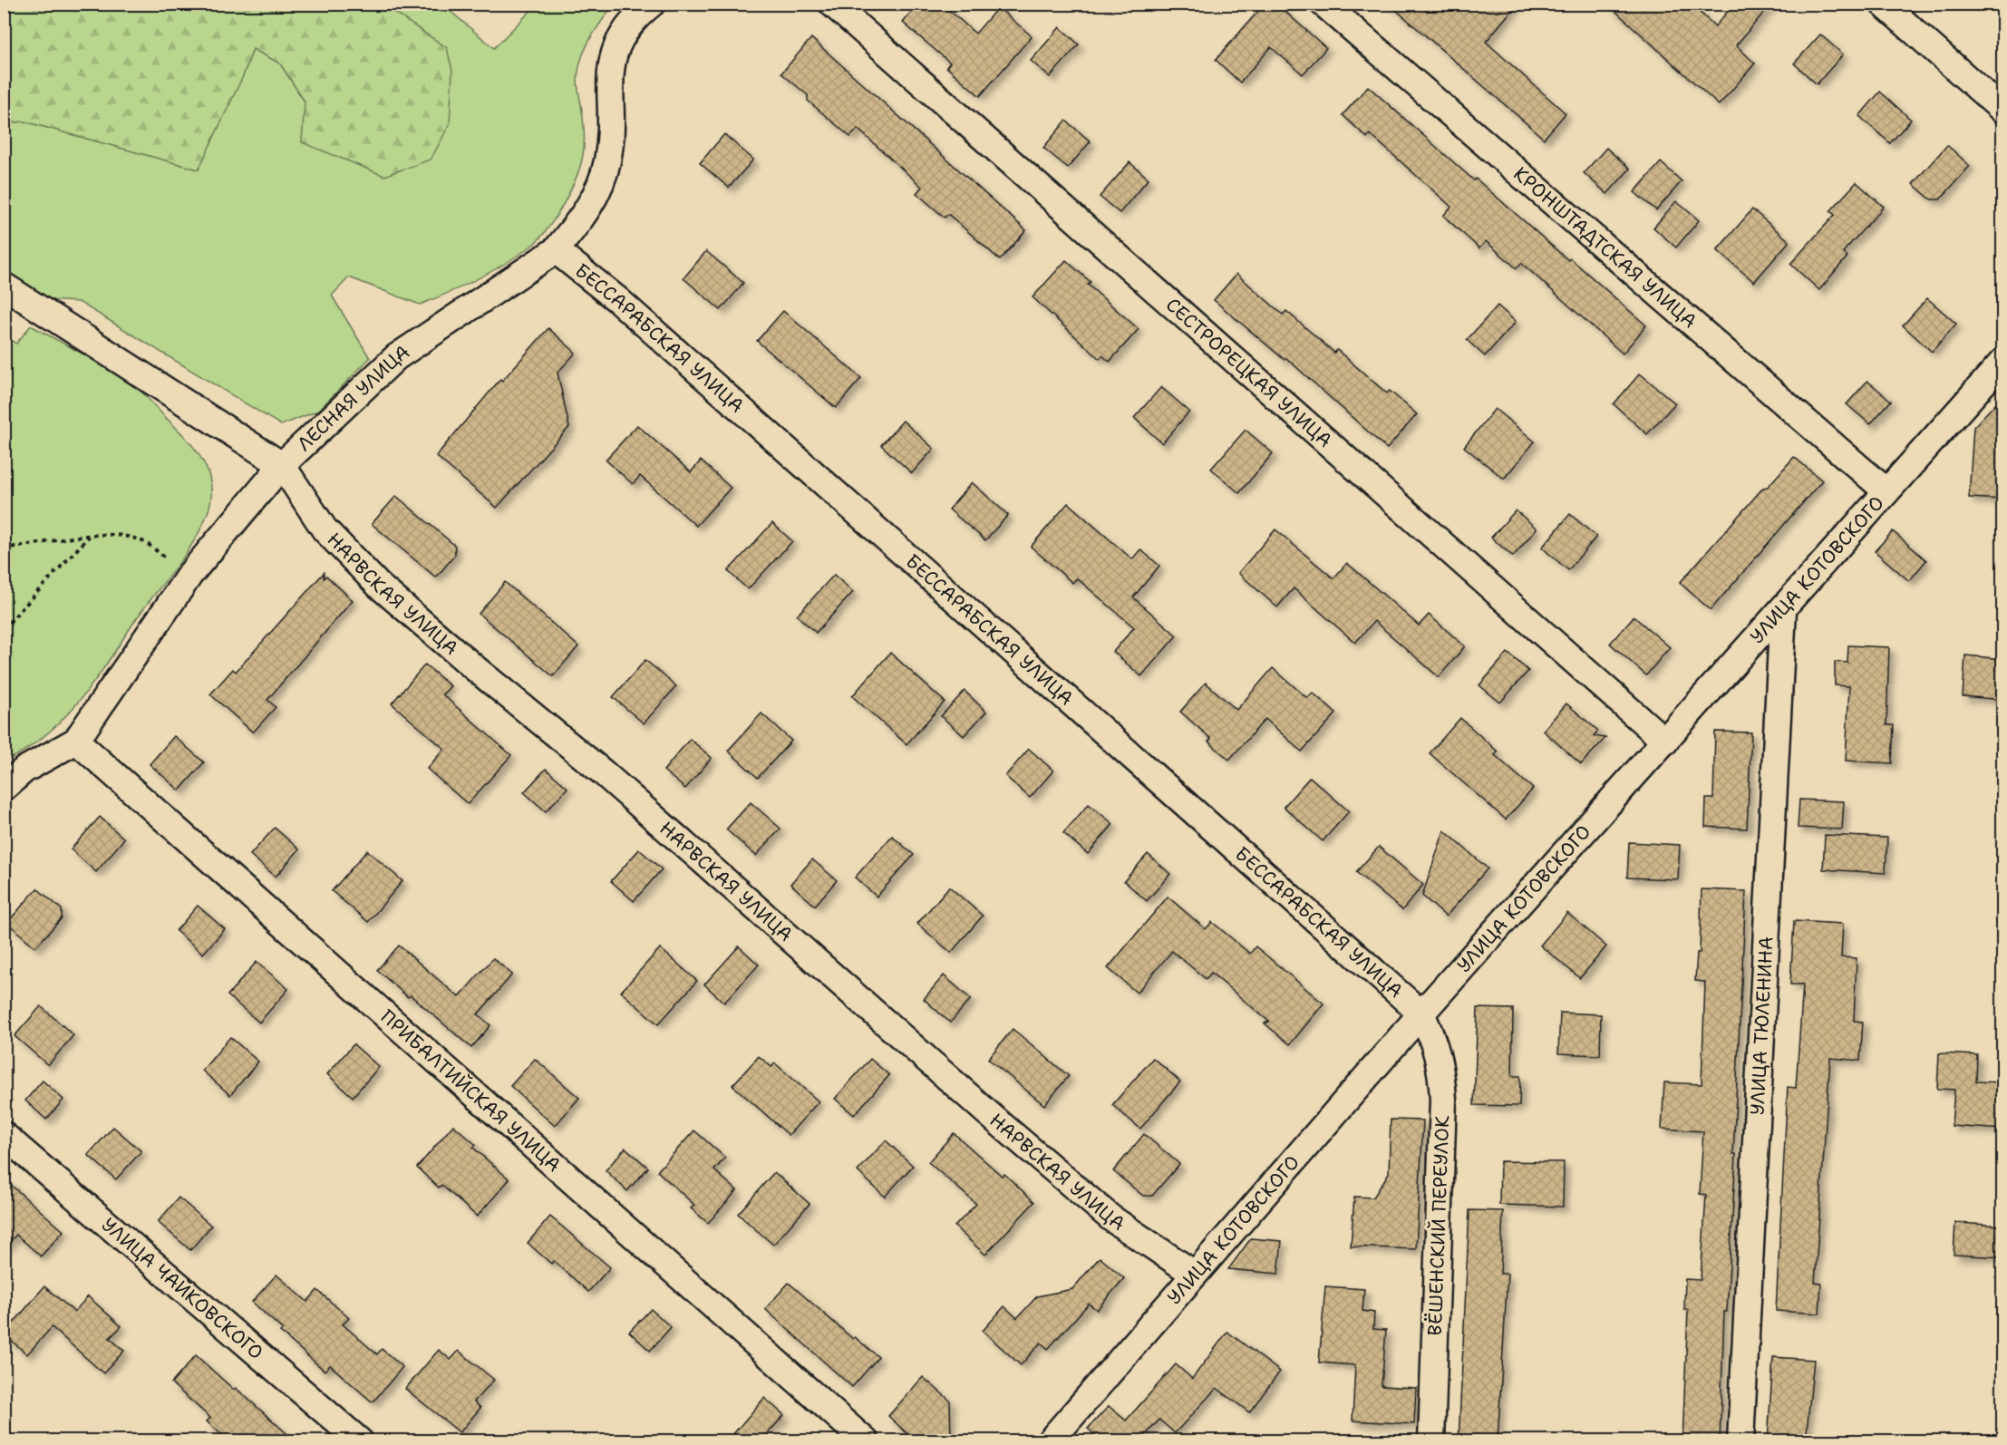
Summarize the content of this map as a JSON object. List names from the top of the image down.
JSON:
{
  "streets": {
    "street": [
      "КРОНШТАДТСКАЯ УЛИЦА",
      "БЕССАРАБСКАЯ УЛИЦА",
      "СЕСТРОРЕЦКАЯ УЛИЦА",
      "ЛЕСНАЯ УЛИЦА",
      "УЛИЦА КОТОВСКОГО",
      "НАРВСКАЯ УЛИЦА",
      "УЛИЦА ТЮЛЕНИНА",
      "ПРИБАЛТИЙСКАЯ УЛИЦА",
      "ВЁШЕНСКИЙ ПЕРЕУЛОК",
      "УЛИЦА ЧАЙКОВСКОГО"
    ]
  },
  "crossings": [
    ["КРОНШТАДТСКАЯ УЛИЦА", "УЛИЦА КОТОВСКОГО"],
    ["БЕССАРАБСКАЯ УЛИЦА", "ЛЕСНАЯ УЛИЦА"],
    ["БЕССАРАБСКАЯ УЛИЦА", "УЛИЦА КОТОВСКОГО"],
    ["БЕССАРАБСКАЯ УЛИЦА", "ВЁШЕНСКИЙ ПЕРЕУЛОК"],
    ["СЕСТРОРЕЦКАЯ УЛИЦА", "УЛИЦА КОТОВСКОГО"],
    ["ЛЕСНАЯ УЛИЦА", "НАРВСКАЯ УЛИЦА"],
    ["ЛЕСНАЯ УЛИЦА", "ПРИБАЛТИЙСКАЯ УЛИЦА"],
    ["УЛИЦА КОТОВСКОГО", "НАРВСКАЯ УЛИЦА"],
    ["УЛИЦА КОТОВСКОГО", "УЛИЦА ТЮЛЕНИНА"],
    ["УЛИЦА КОТОВСКОГО", "ВЁШЕНСКИЙ ПЕРЕУЛОК"]
  ]
}
